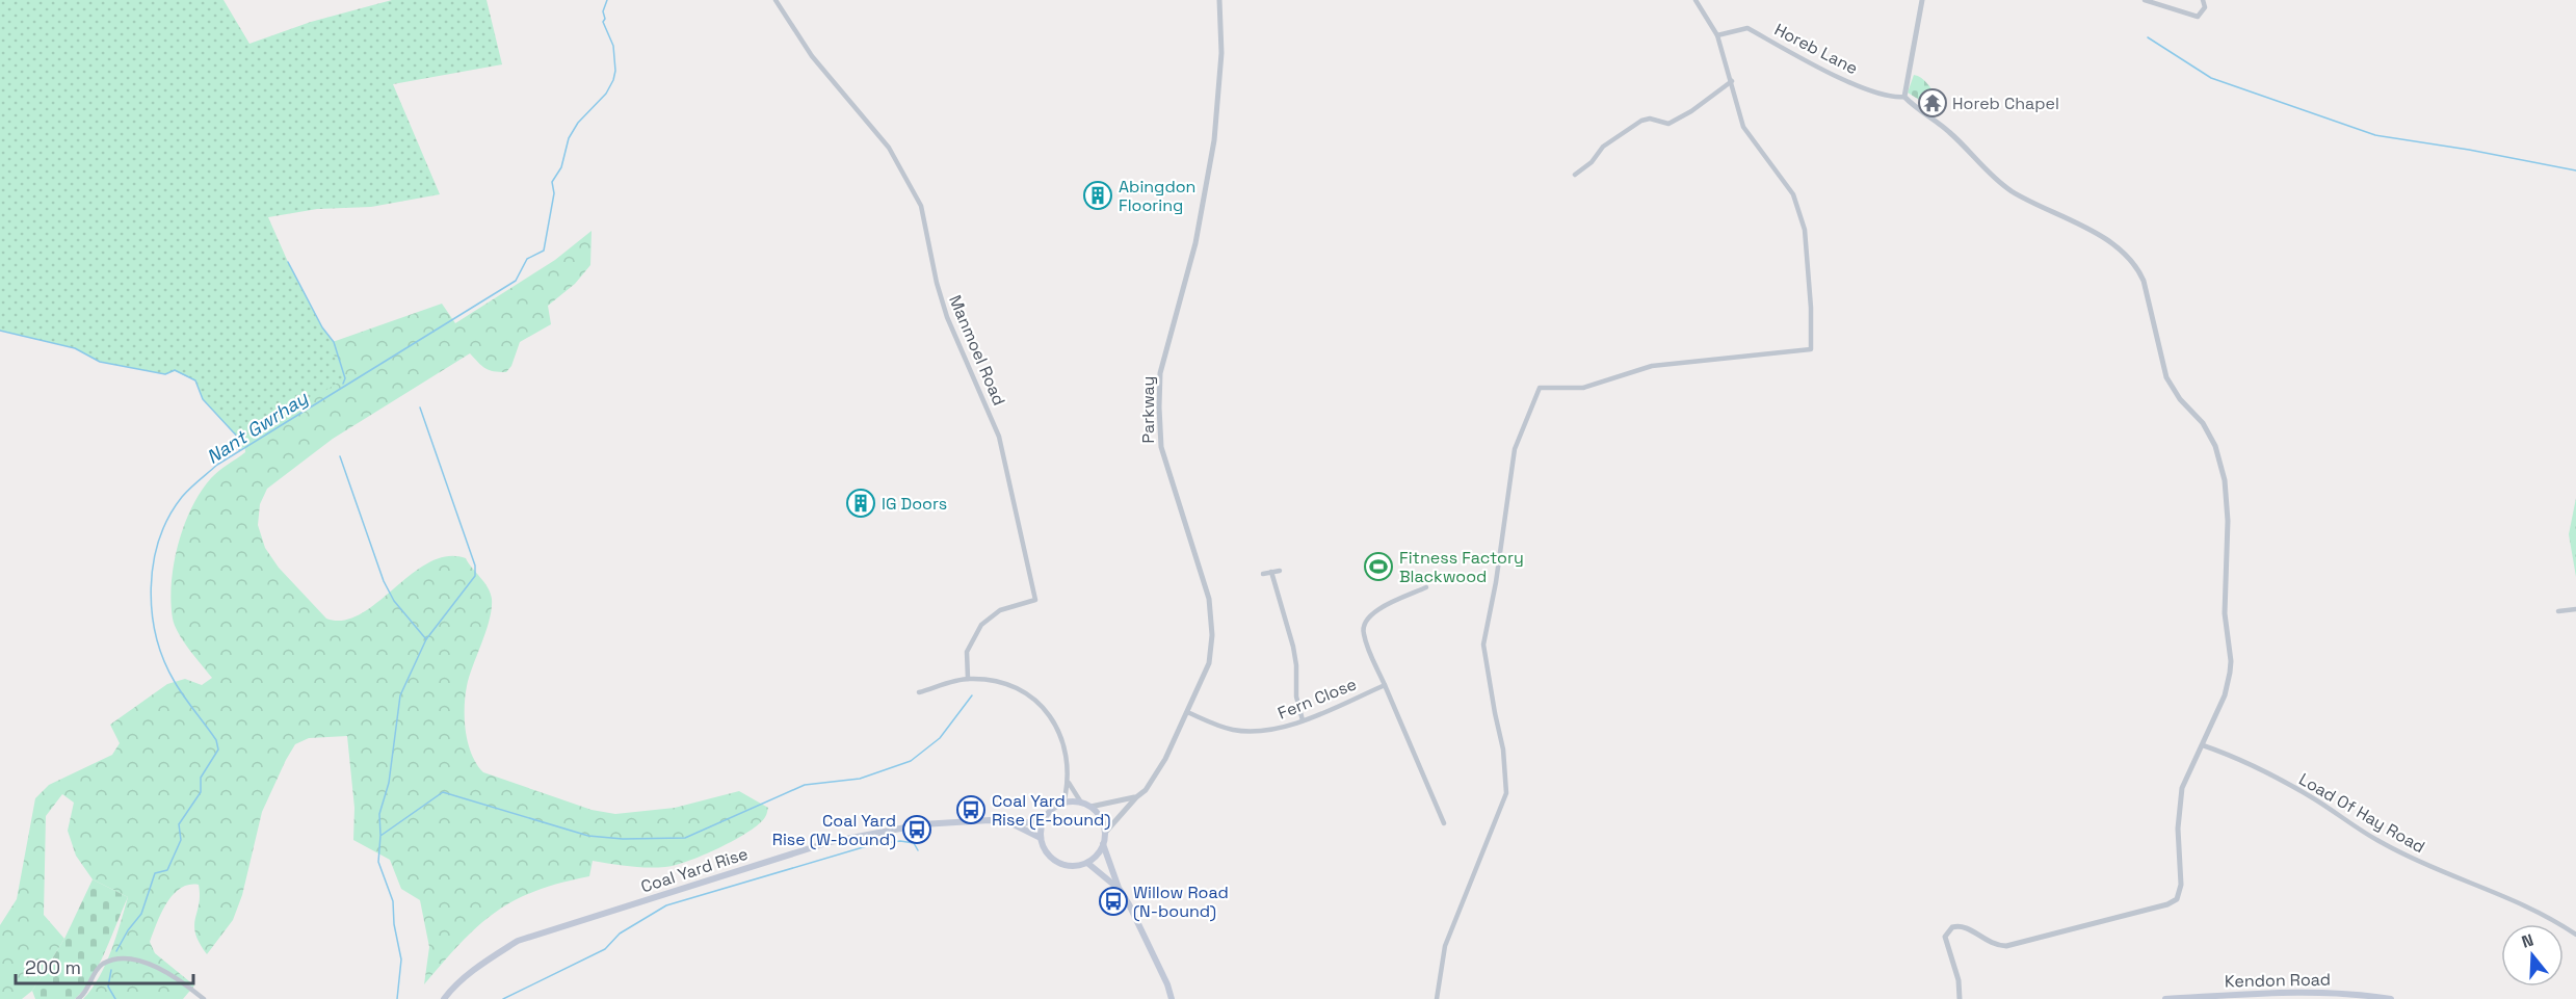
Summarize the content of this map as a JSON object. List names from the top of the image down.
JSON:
{
  "streets": {
    "main road": ["Coal Yard Rise", "Kendon Road"],
    "street": [
      "Horeb Lane",
      "Manmoel Road",
      "Parkway",
      "Fern Close",
      "Load Of Hay Road"
    ]
  },
  "crossings": [
    ["Parkway", "Fern Close"],
    ["Parkway", "Coal Yard Rise"]
  ],
  "water": ["Nant Gwrhay"],
  "places": {
    "temple": ["Horeb Chapel"],
    "building": ["Abingdon Flooring", "IG Doors"],
    "sports": ["Fitness Factory Blackwood"],
    "bus stop": ["Coal Yard Rise (E-bound)", "Coal Yard Rise (W-bound)", "Willow Road (N-bound)"]
  },
  "scale_bar": "200 m",
  "north": "top"
}
